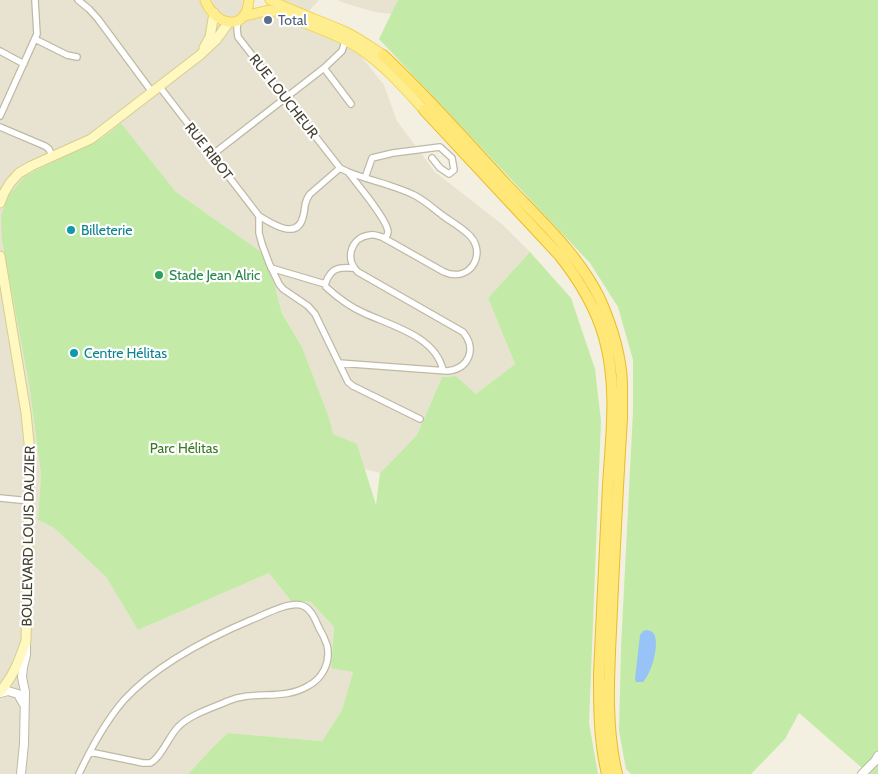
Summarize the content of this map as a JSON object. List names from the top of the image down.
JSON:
{
  "streets": {
    "main road": ["BOULEVARD LOUIS DAUZIER"],
    "street": ["RUE LOUCHEUR", "RUE RIBOT"]
  },
  "parks": ["Parc Hélitas"],
  "places": [
    "Total",
    "Billeterie",
    "Stade Jean Alric",
    "Centre Hélitas"
  ]
}
